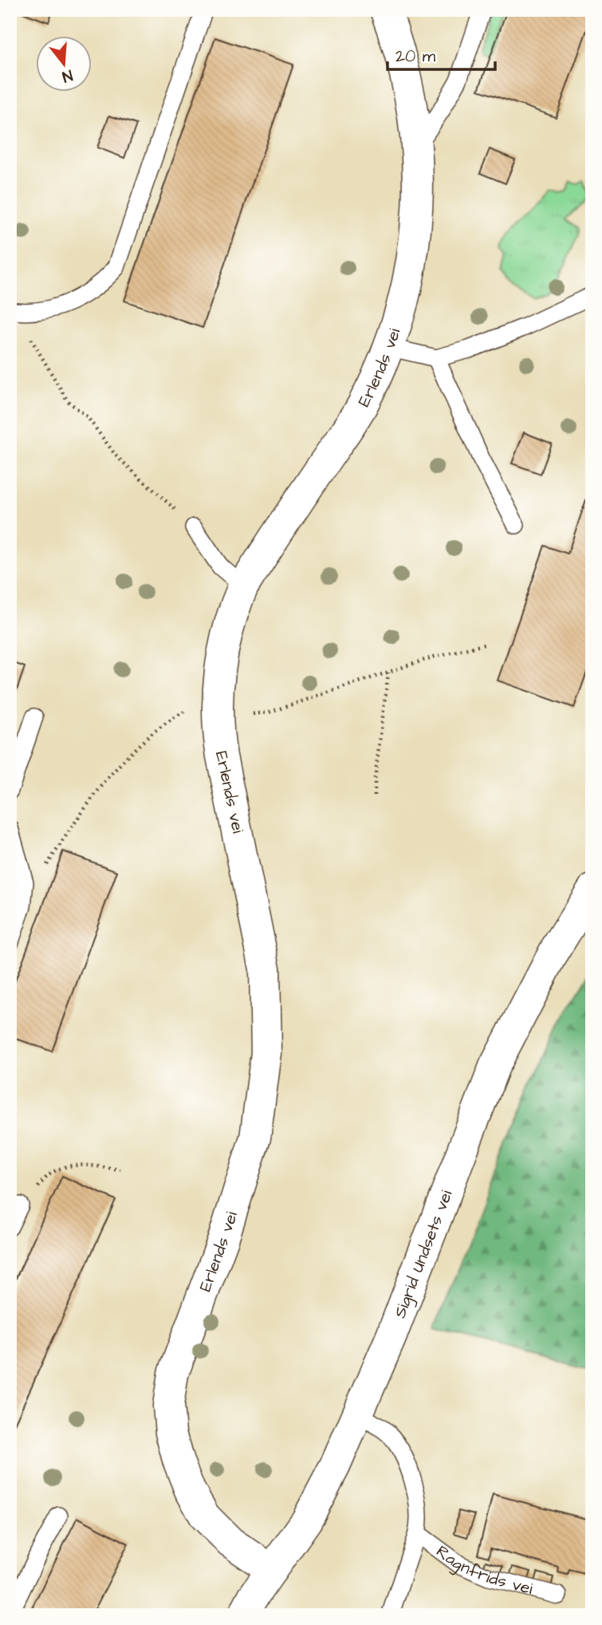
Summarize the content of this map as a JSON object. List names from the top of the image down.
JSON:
{
  "streets": {
    "street": ["Erlends vei", "Sigrid Undsets vei"],
    "lane": ["Ragnfrids vei"]
  },
  "crossings": [
    ["Erlends vei", "Sigrid Undsets vei"],
    ["Sigrid Undsets vei", "Ragnfrids vei"]
  ],
  "scale_bar": "20 m",
  "north": "bottom"
}
